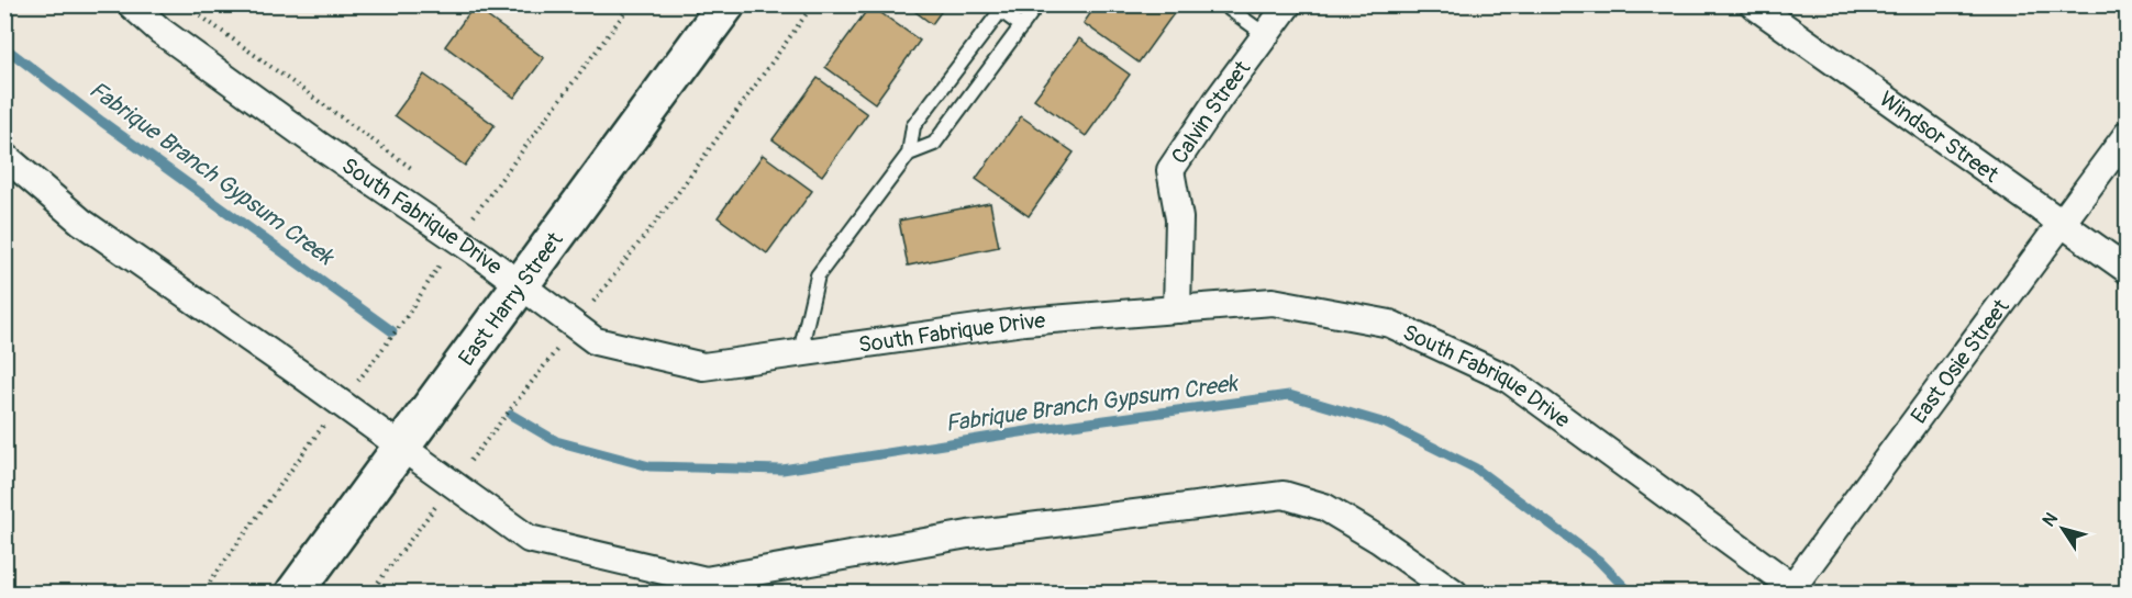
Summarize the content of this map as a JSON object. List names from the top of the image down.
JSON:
{
  "streets": {
    "main road": ["East Harry Street"],
    "street": [
      "Calvin Street",
      "Windsor Street",
      "South Fabrique Drive",
      "East Osie Street"
    ]
  },
  "crossings": [
    ["Calvin Street", "South Fabrique Drive"],
    ["Windsor Street", "East Osie Street"],
    ["South Fabrique Drive", "East Harry Street"],
    ["South Fabrique Drive", "East Osie Street"]
  ],
  "water": ["Fabrique Branch Gypsum Creek"],
  "north": "top left"
}
